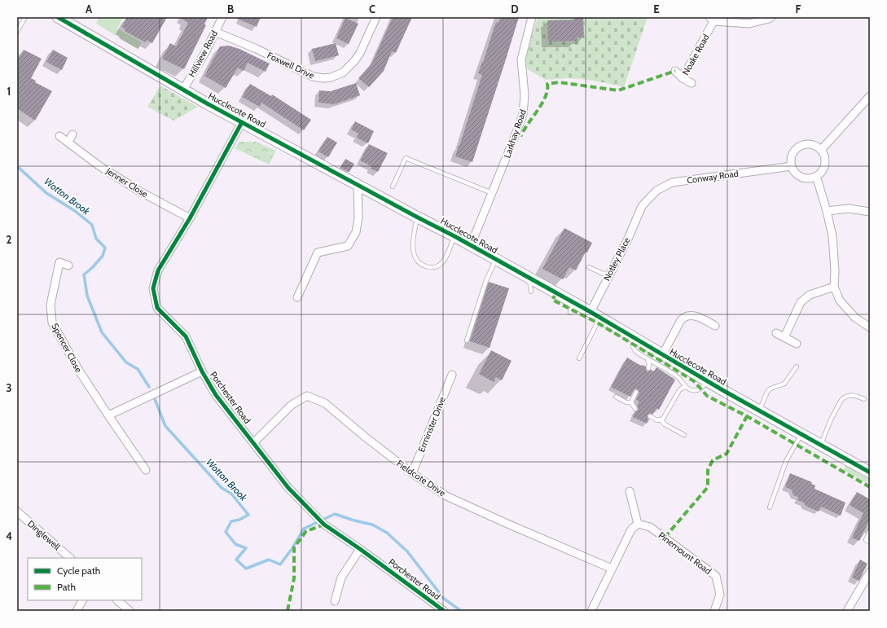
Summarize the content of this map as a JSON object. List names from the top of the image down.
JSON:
{
  "streets": {
    "street": [
      "Hillview Road",
      "Noake Road",
      "Foxwell Drive",
      "Hucclecote Road",
      "Larkhay Road",
      "Conway Road",
      "Jenner Close",
      "Notley Place",
      "Spencer Close",
      "Porchester Road",
      "Erminster Drive",
      "Fieldcote Drive",
      "Dinglewell",
      "Pinemount Road"
    ]
  },
  "crossings": [
    ["Hillview Road", "Foxwell Drive"],
    ["Hillview Road", "Hucclecote Road"],
    ["Hucclecote Road", "Larkhay Road"],
    ["Hucclecote Road", "Notley Place"],
    ["Hucclecote Road", "Porchester Road"],
    ["Conway Road", "Notley Place"],
    ["Jenner Close", "Porchester Road"],
    ["Porchester Road", "Fieldcote Drive"],
    ["Erminster Drive", "Fieldcote Drive"]
  ],
  "water": ["Wotton Brook"],
  "legend": ["Cycle path", "Path"],
  "grid": {
    "columns": [
      "A",
      "B",
      "C",
      "D",
      "E",
      "F"
    ],
    "rows": [
      "1",
      "2",
      "3",
      "4"
    ]
  }
}
